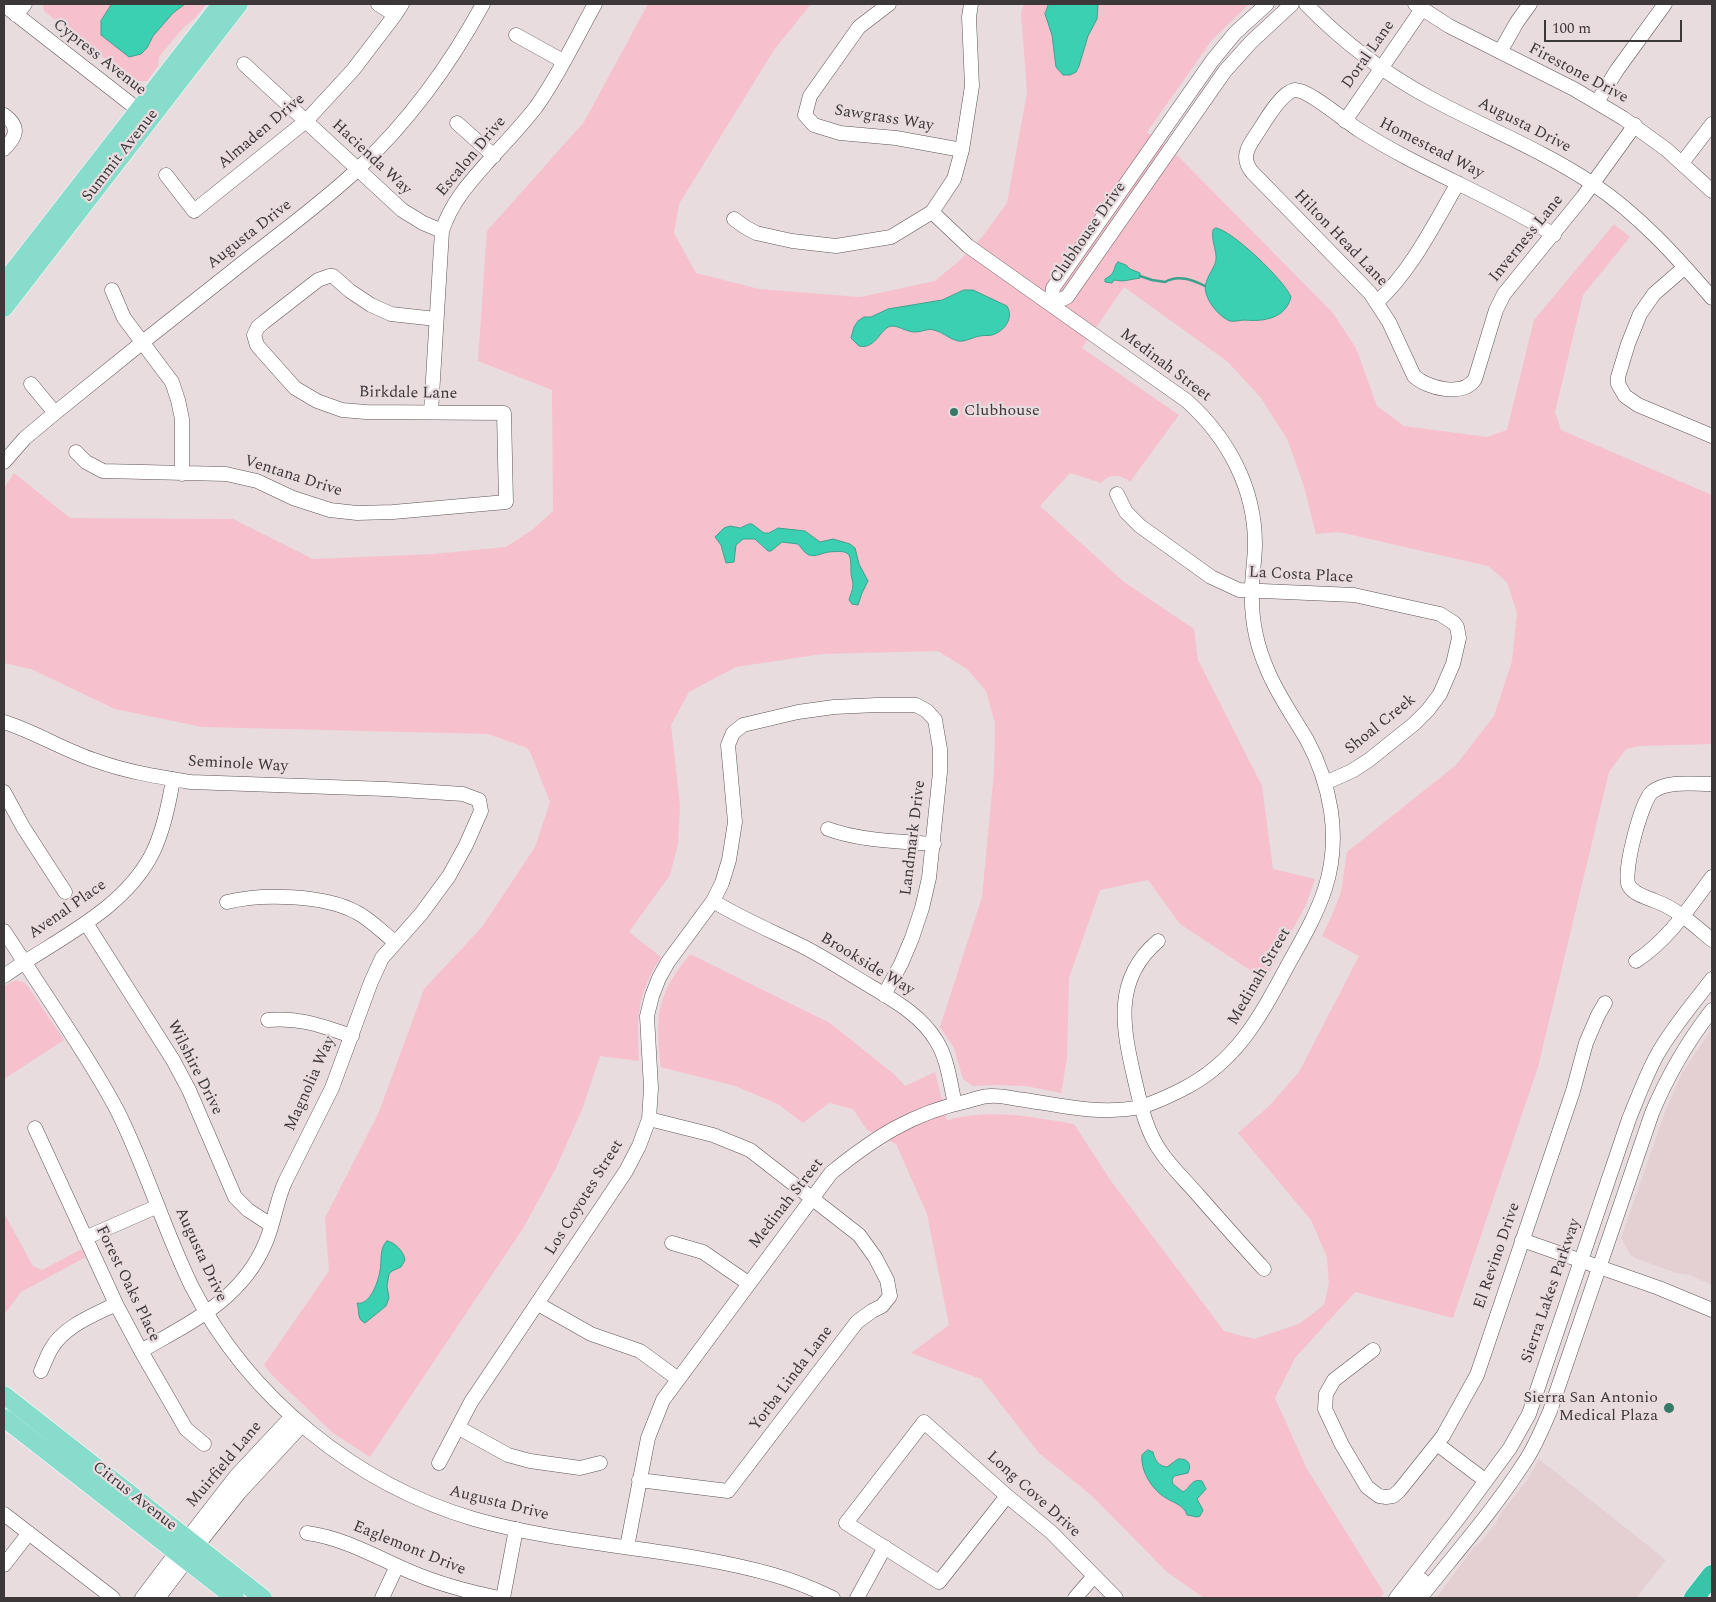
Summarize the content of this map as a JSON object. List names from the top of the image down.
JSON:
{
  "streets": {
    "main road": ["Summit Avenue", "Citrus Avenue"],
    "street": [
      "Doral Lane",
      "Cypress Avenue",
      "Firestone Drive",
      "Sawgrass Way",
      "Augusta Drive",
      "Almaden Drive",
      "Homestead Way",
      "Escalon Drive",
      "Hacienda Way",
      "Clubhouse Drive",
      "Hilton Head Lane",
      "Inverness Lane",
      "Medinah Street",
      "Birkdale Lane",
      "Ventana Drive",
      "La Costa Place",
      "Shoal Creek",
      "Seminole Way",
      "Landmark Drive",
      "Avenal Place",
      "Brookside Way",
      "Wilshire Drive",
      "Magnolia Way",
      "Los Coyotes Street",
      "El Revino Drive",
      "Forest Oaks Place",
      "Sierra Lakes Parkway",
      "Yorba Linda Lane",
      "Muirfield Lane",
      "Long Cove Drive",
      "Eaglemont Drive"
    ]
  },
  "crossings": [
    ["Doral Lane", "Firestone Drive"],
    ["Doral Lane", "Augusta Drive"],
    ["Doral Lane", "Homestead Way"],
    ["Cypress Avenue", "Summit Avenue"],
    ["Firestone Drive", "Inverness Lane"],
    ["Augusta Drive", "Hacienda Way"],
    ["Augusta Drive", "Inverness Lane"],
    ["Augusta Drive", "Medinah Street"],
    ["Augusta Drive", "Avenal Place"],
    ["Augusta Drive", "Magnolia Way"],
    ["Augusta Drive", "Muirfield Lane"],
    ["Almaden Drive", "Hacienda Way"],
    ["Homestead Way", "Hilton Head Lane"],
    ["Homestead Way", "Inverness Lane"],
    ["Escalon Drive", "Hacienda Way"],
    ["Escalon Drive", "Birkdale Lane"],
    ["Clubhouse Drive", "Medinah Street"],
    ["Hilton Head Lane", "Inverness Lane"],
    ["Medinah Street", "La Costa Place"],
    ["Medinah Street", "Shoal Creek"],
    ["Medinah Street", "Brookside Way"],
    ["Medinah Street", "Yorba Linda Lane"],
    ["Birkdale Lane", "Ventana Drive"],
    ["La Costa Place", "Shoal Creek"],
    ["Seminole Way", "Avenal Place"],
    ["Seminole Way", "Magnolia Way"],
    ["Landmark Drive", "Brookside Way"],
    ["Landmark Drive", "Los Coyotes Street"],
    ["Avenal Place", "Wilshire Drive"],
    ["Brookside Way", "Los Coyotes Street"],
    ["Wilshire Drive", "Magnolia Way"],
    ["Magnolia Way", "Forest Oaks Place"],
    ["Muirfield Lane", "Citrus Avenue"]
  ],
  "places": ["Clubhouse", "Sierra San Antonio Medical Plaza"],
  "scale_bar": "100 m"
}
